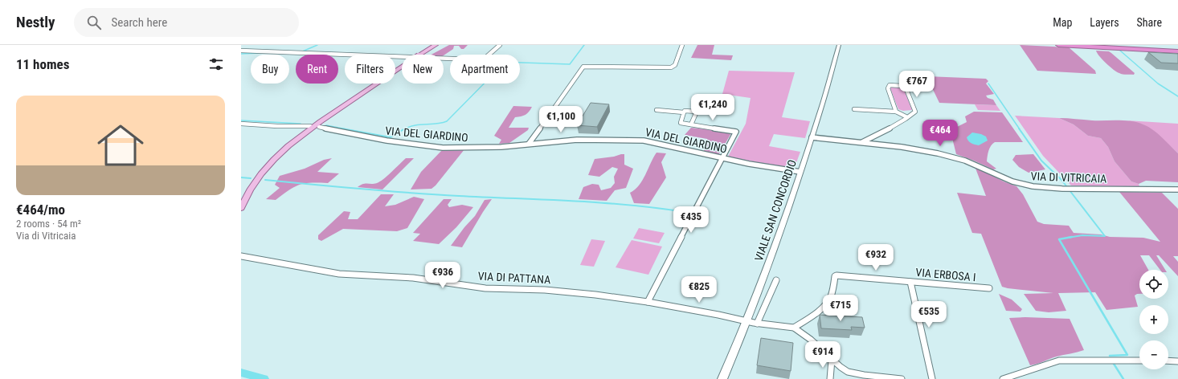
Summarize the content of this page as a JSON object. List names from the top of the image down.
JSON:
{
  "streets": {
    "main road": ["VIALE SAN CONCORDIO"],
    "street": [
      "VIA DEL GIARDINO",
      "VIA DI VITRICAIA",
      "VIA ERBOSA I",
      "VIA DI PATTANA"
    ]
  },
  "crossings": [
    ["VIA DEL GIARDINO", "VIALE SAN CONCORDIO"],
    ["VIA DI VITRICAIA", "VIALE SAN CONCORDIO"],
    ["VIALE SAN CONCORDIO", "VIA DI PATTANA"],
    ["VIA ERBOSA I", "VIA DI PATTANA"]
  ],
  "page": {
    "header": "Nestly",
    "search": "Search here",
    "nav": ["Map", "Layers", "Share"],
    "heading": "11 homes",
    "chip": [
      "Buy",
      "Rent",
      "Filters",
      "New",
      "Apartment"
    ],
    "price": [
      "€767",
      "€1,240",
      "€1,100",
      "€464",
      "€435",
      "€932",
      "€936",
      "€825",
      "€715",
      "€535",
      "€914"
    ],
    "list": [
      {
        "name": "€464/mo",
        "note": "2 rooms · 54 m² · Via di Vitricaia"
      }
    ],
    "map_buttons": ["+", "−"]
  }
}
